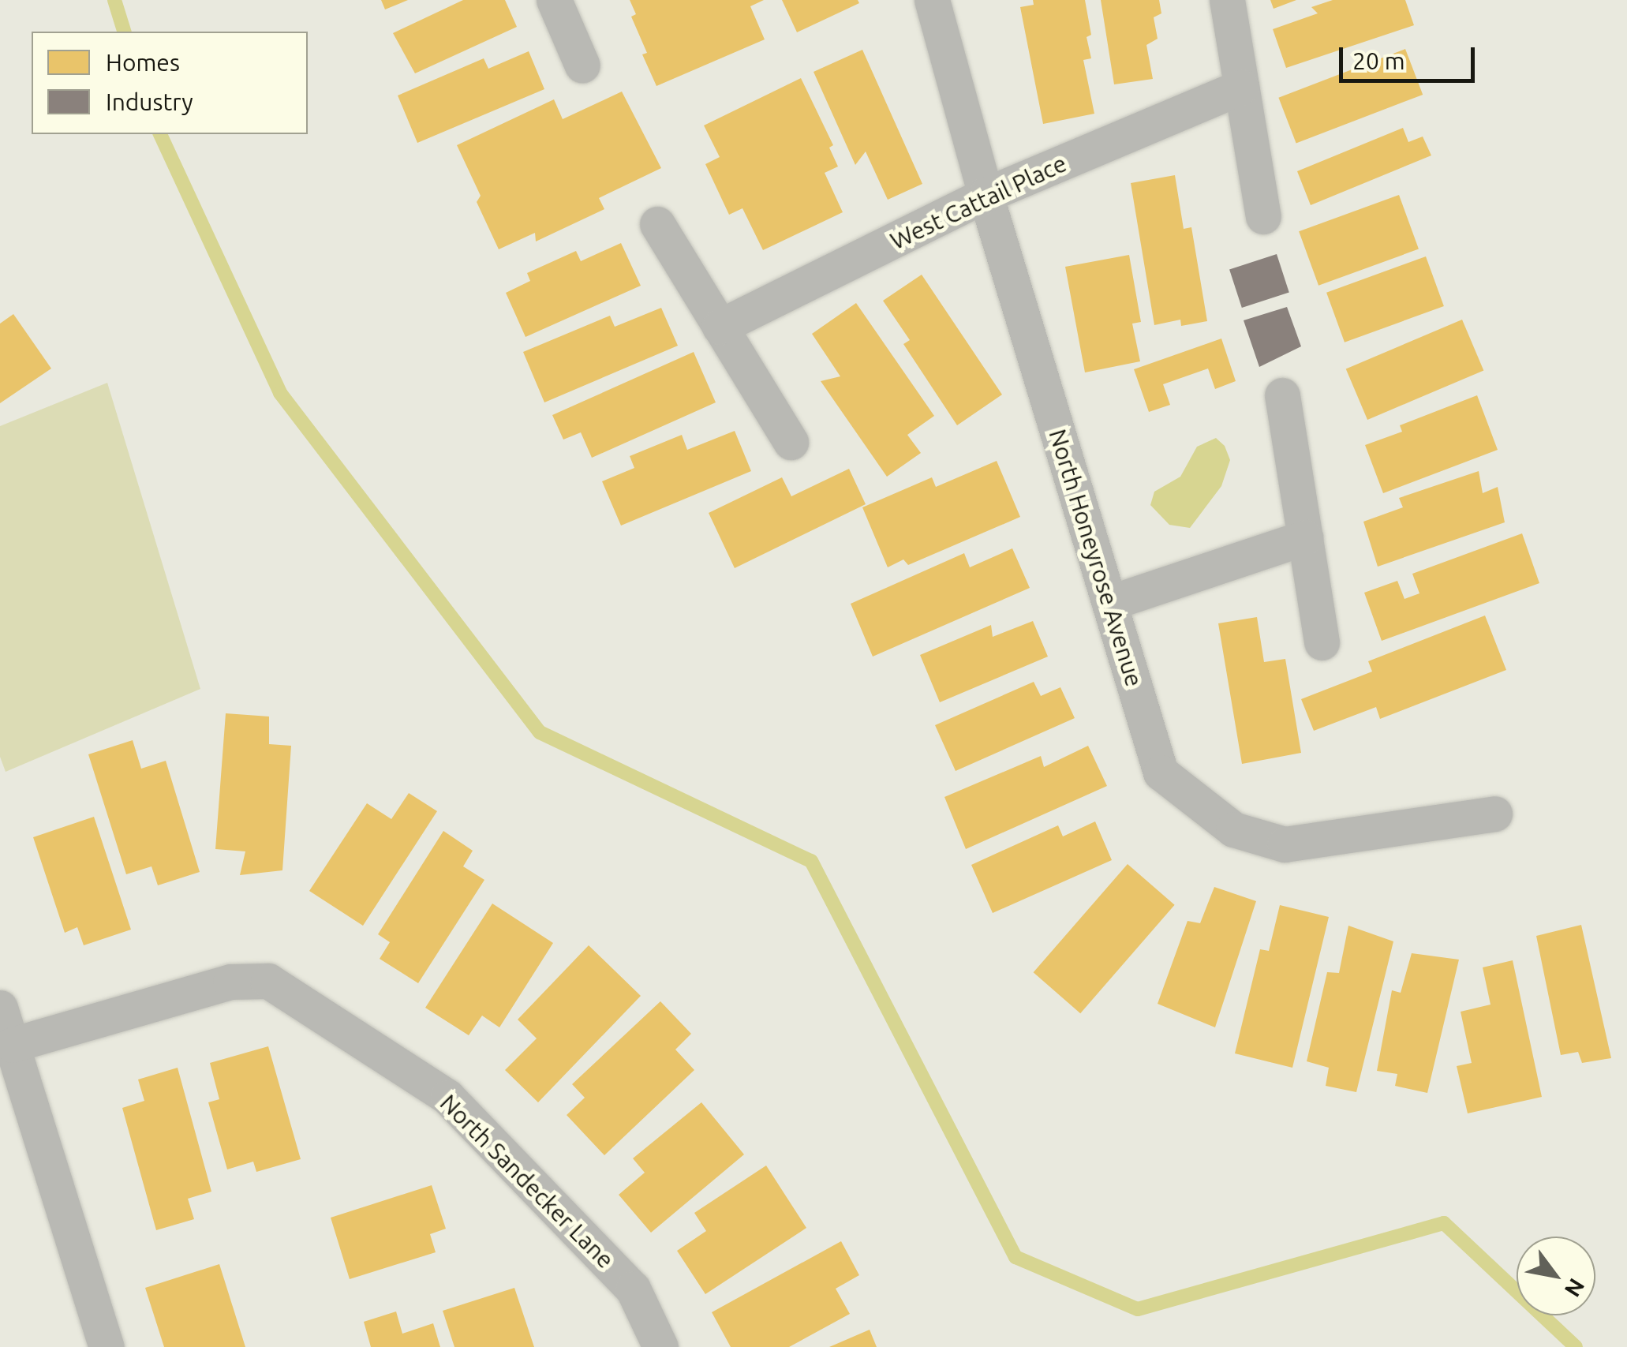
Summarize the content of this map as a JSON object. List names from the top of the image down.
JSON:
{
  "streets": {
    "street": ["West Cattail Place", "North Honeyrose Avenue", "North Sandecker Lane"]
  },
  "crossings": [
    ["West Cattail Place", "North Honeyrose Avenue"]
  ],
  "legend": ["Homes", "Industry"],
  "scale_bar": "20 m",
  "north": "bottom right"
}
